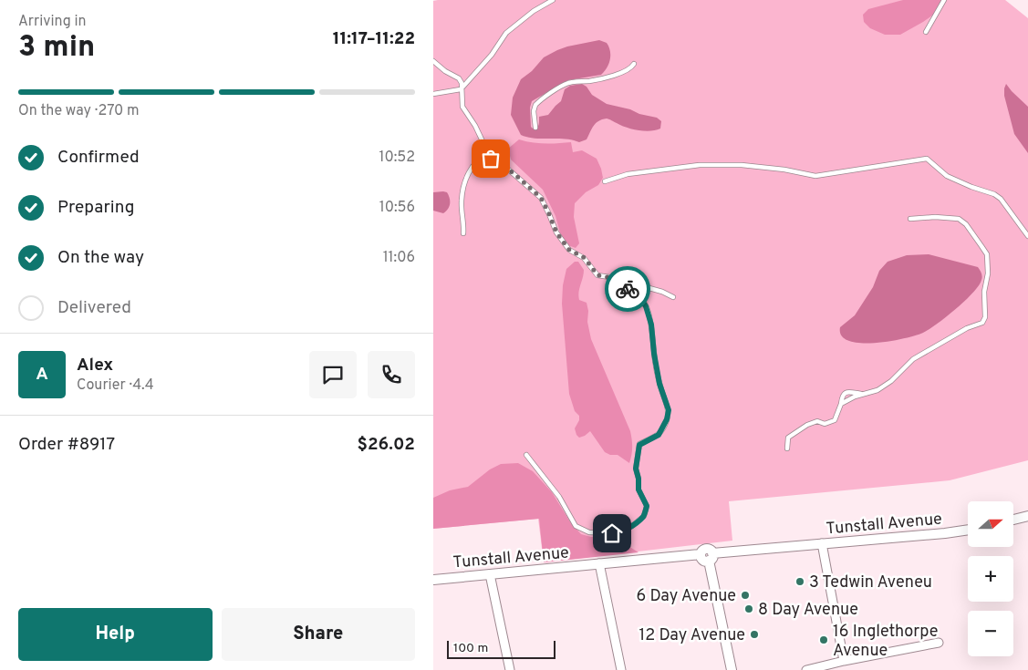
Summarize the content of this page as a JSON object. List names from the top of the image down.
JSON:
{
  "streets": {
    "street": ["Tunstall Avenue"]
  },
  "places": [
    "3 Tedwin Aveneu",
    "6 Day Avenue",
    "8 Day Avenue",
    "12 Day Avenue",
    "16 Inglethorpe Avenue"
  ],
  "scale_bar": "100 m",
  "north": "right",
  "page": {
    "heading": ["3 min", "Arriving in", "11:17–11:22"],
    "panel": [
      "Alex",
      "Courier · 4.4",
      "Order #8917",
      "$26.02"
    ],
    "bar": "On the way · 270 m",
    "list": [
      ["Confirmed", "10:52"],
      ["Preparing", "10:56"],
      ["On the way", "11:06"],
      "Delivered"
    ],
    "round": "A",
    "map_buttons": ["+", "−"],
    "buttons": ["Help", "Share"],
    "scale": "100 m"
  }
}
